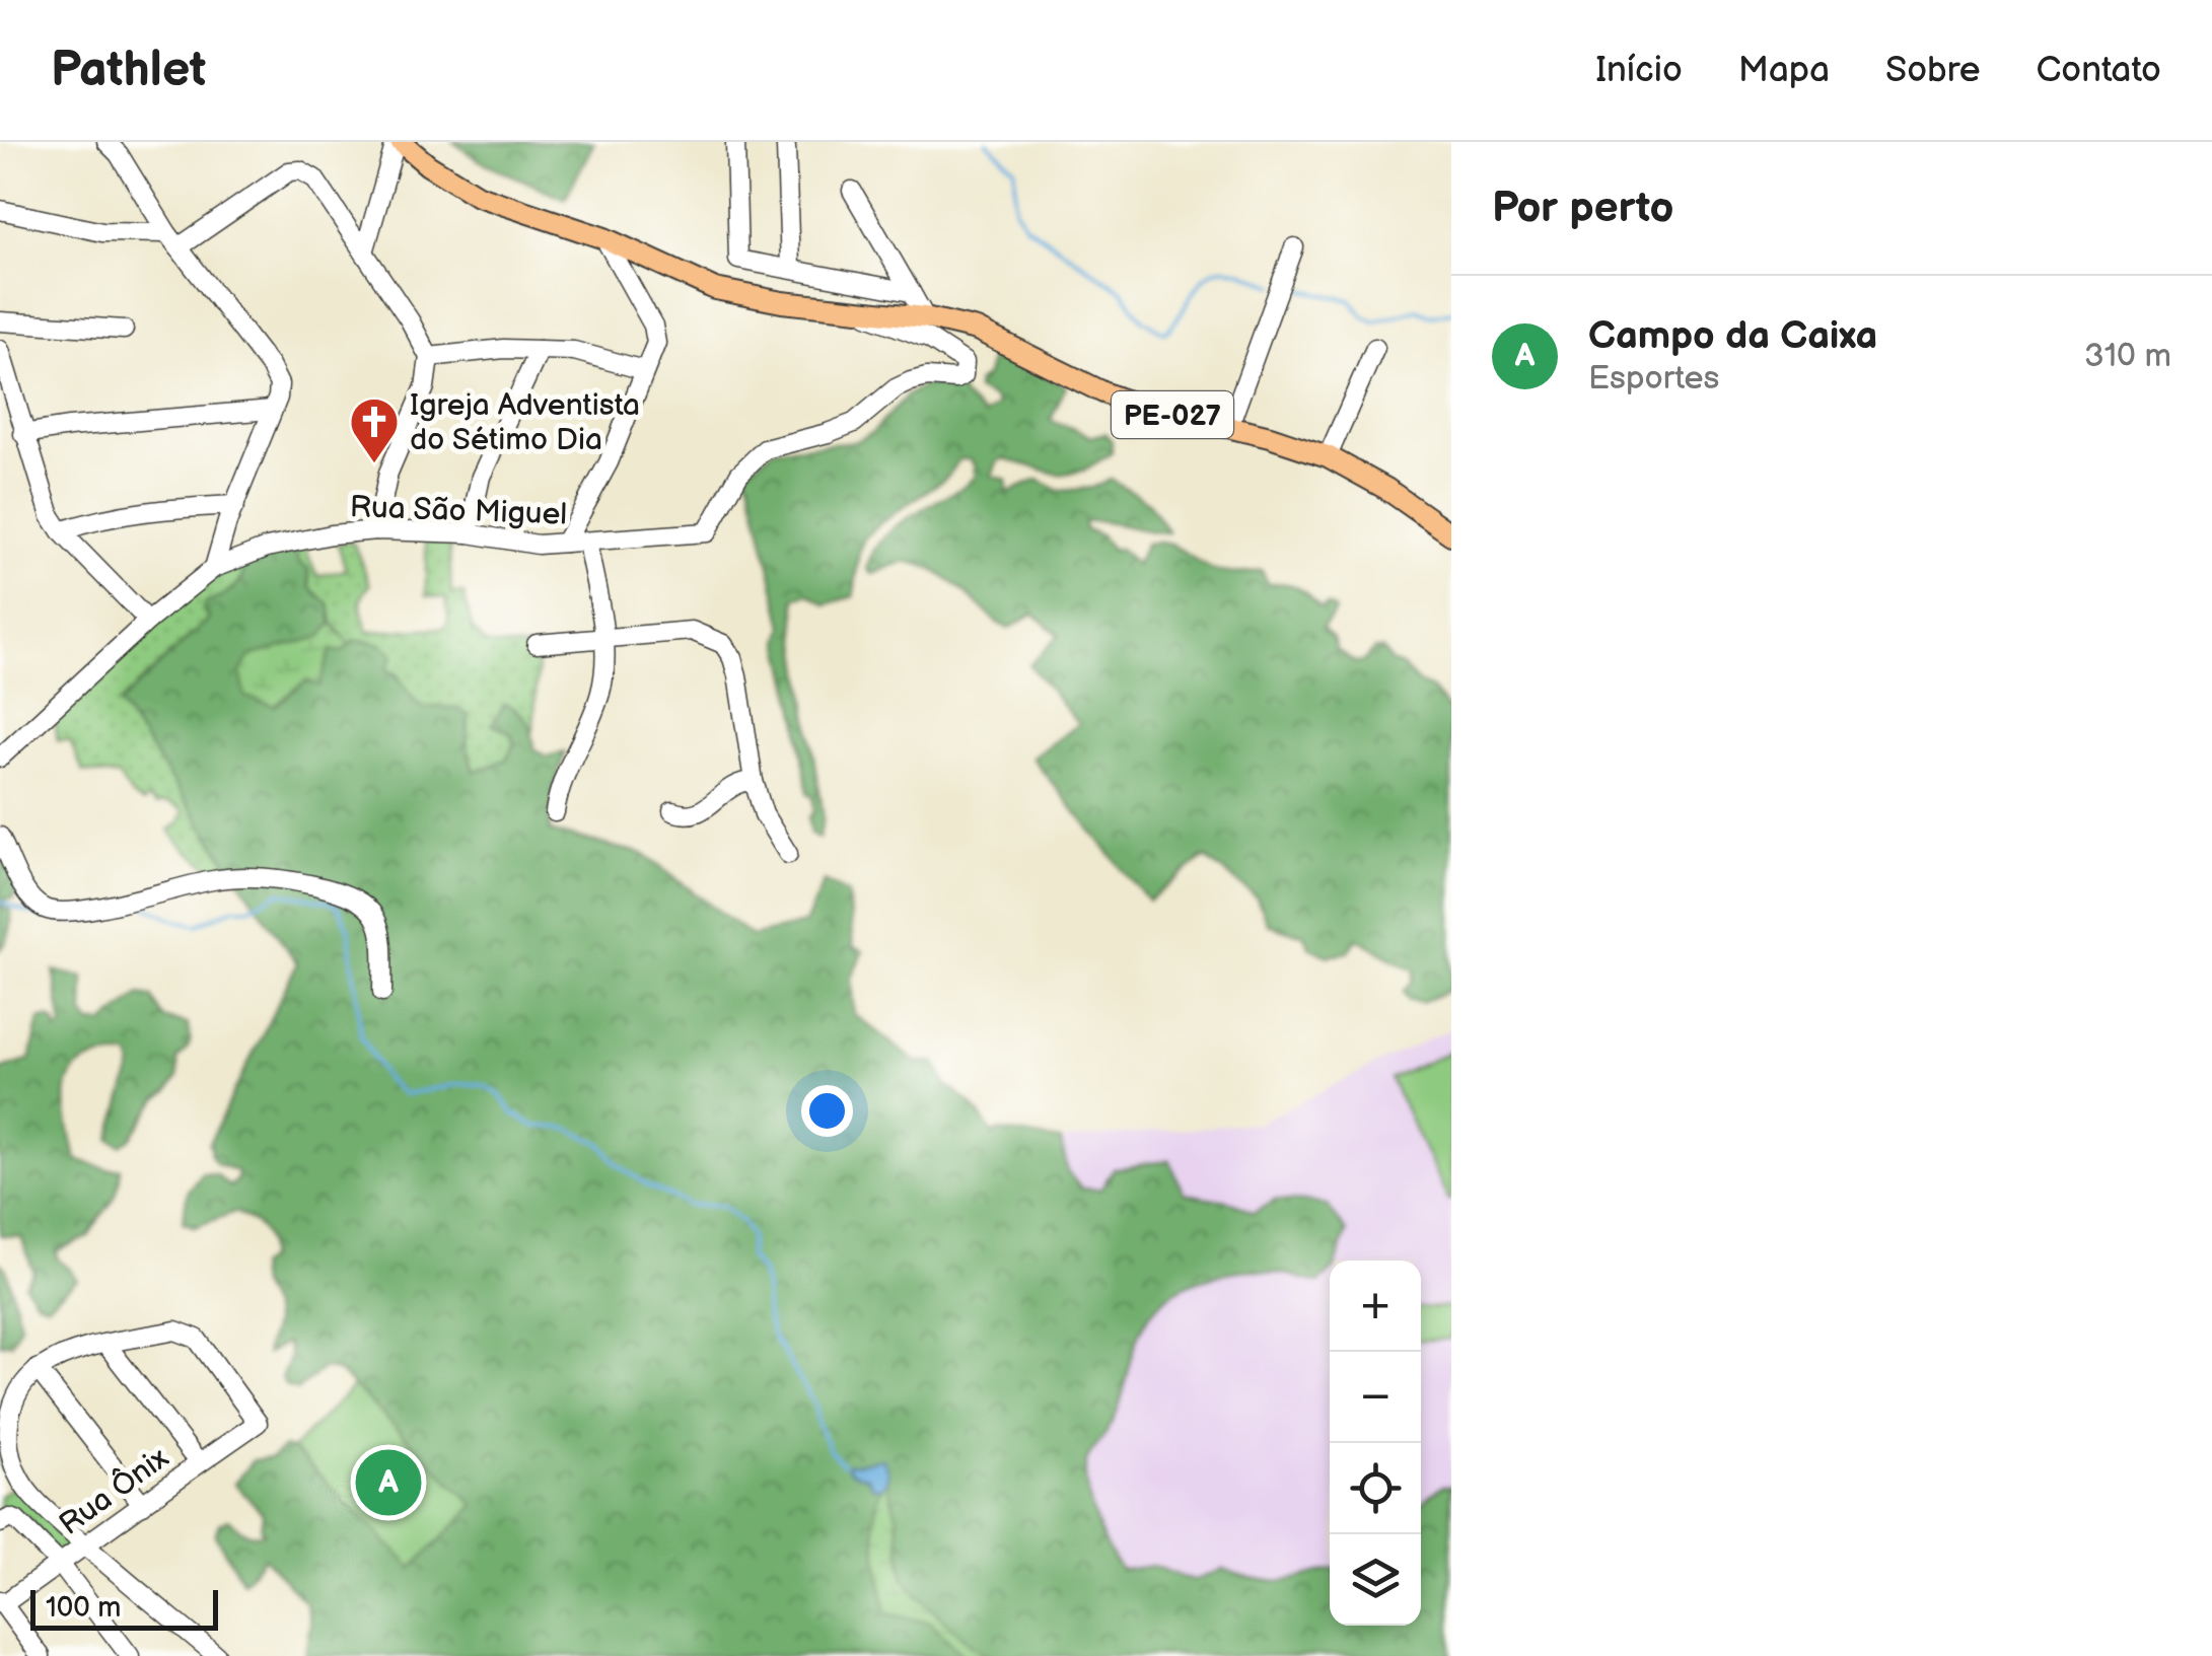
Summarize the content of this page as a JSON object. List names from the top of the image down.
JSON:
{
  "streets": {
    "main road": ["PE-027"],
    "street": ["Rua São Miguel", "Rua Ônix"]
  },
  "crossings": [
    ["PE-027", "Rua São Miguel"]
  ],
  "places": {
    "church": ["Igreja Adventista do Sétimo Dia"]
  },
  "scale_bar": "100 m",
  "page": {
    "header": "Pathlet",
    "nav": [
      "Início",
      "Mapa",
      "Sobre",
      "Contato"
    ],
    "heading": "Por perto",
    "list": [
      {
        "mark": "A",
        "name": "Campo da Caixa",
        "note": "Esportes",
        "value": "310 m"
      }
    ],
    "map_buttons": ["+", "−"],
    "pins": "A",
    "scale": "100 m"
  }
}
